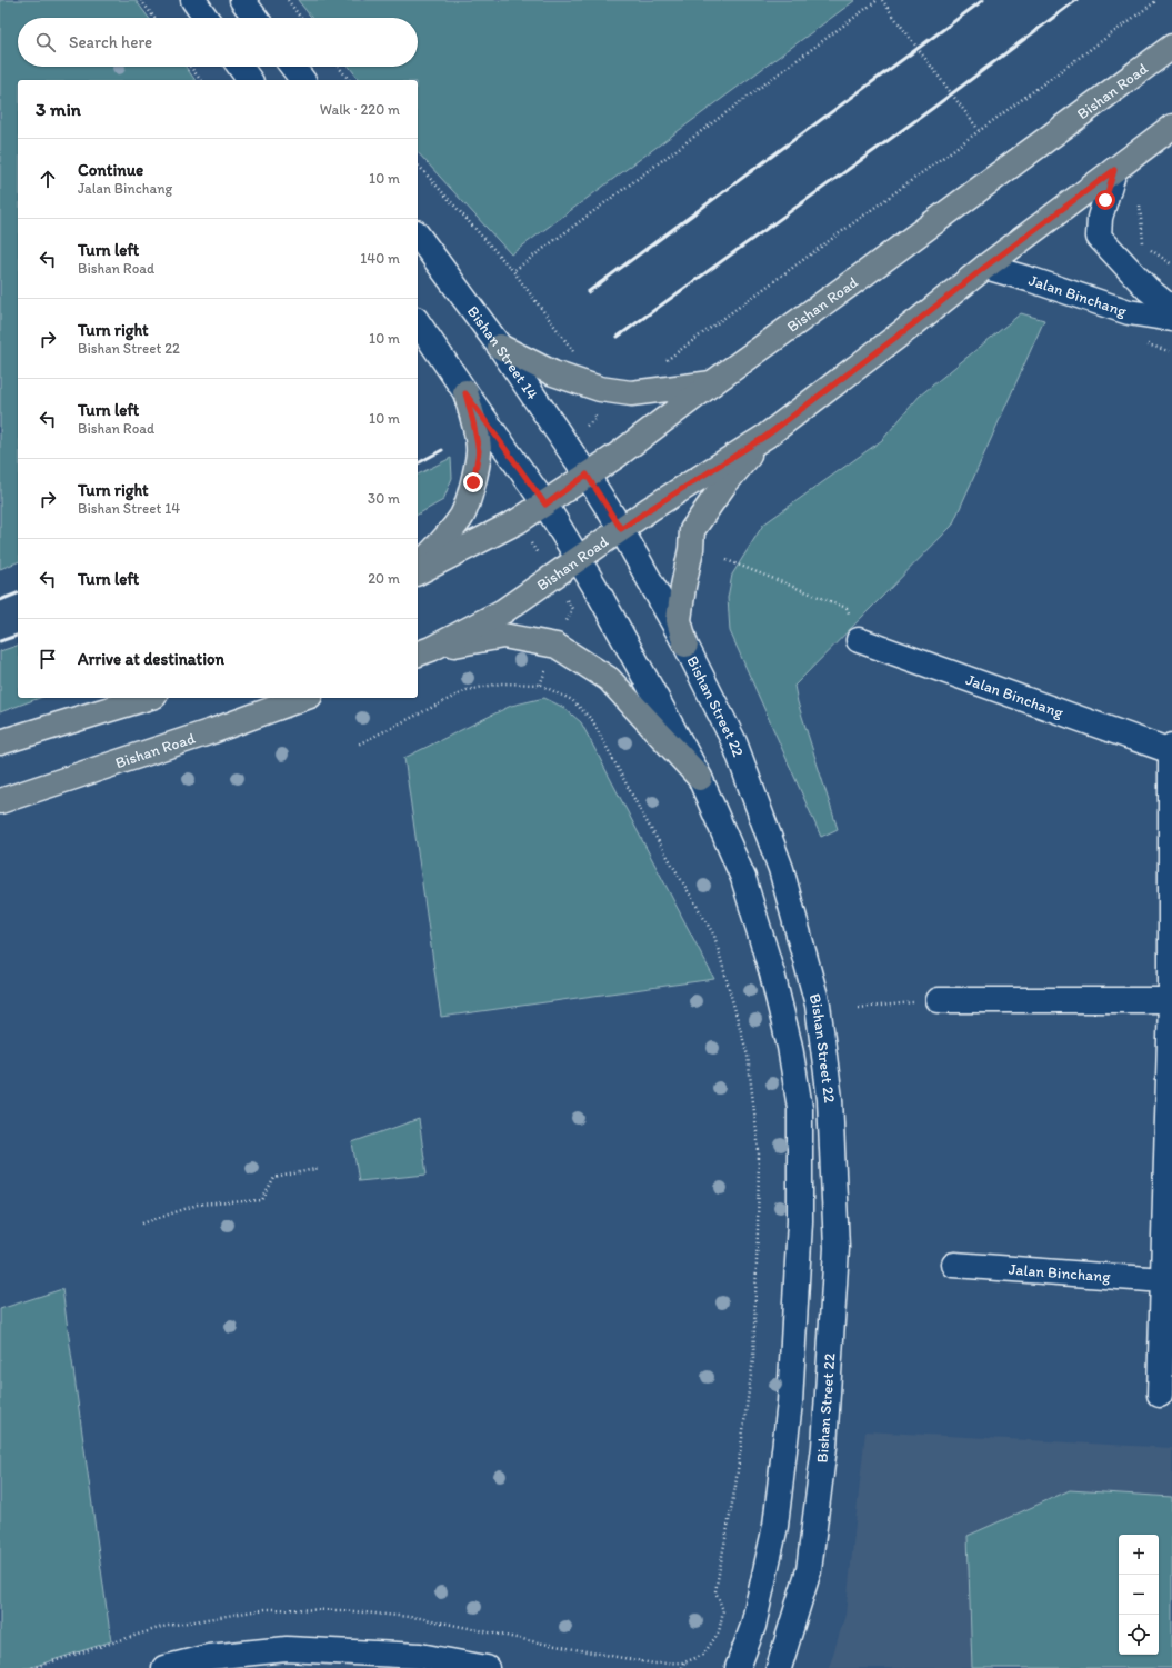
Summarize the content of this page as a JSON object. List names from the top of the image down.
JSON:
{
  "streets": {
    "main road": ["Bishan Road"],
    "street": ["Jalan Binchang", "Bishan Street 14", "Bishan Street 22"]
  },
  "crossings": [
    ["Bishan Road", "Jalan Binchang"],
    ["Bishan Road", "Bishan Street 14"],
    ["Bishan Road", "Bishan Street 22"],
    ["Bishan Street 14", "Bishan Street 22"]
  ],
  "page": {
    "search": "Search here",
    "heading": ["3 min", "Walk · 220 m"],
    "list": [
      ["Continue", "Jalan Binchang", "10 m"],
      ["Turn left", "Bishan Road", "140 m"],
      ["Turn right", "Bishan Street 22", "10 m"],
      ["Turn left", "Bishan Road", "10 m"],
      ["Turn right", "Bishan Street 14", "30 m"],
      ["Turn left", "20 m"],
      "Arrive at destination"
    ],
    "map_buttons": ["+", "−"]
  }
}
